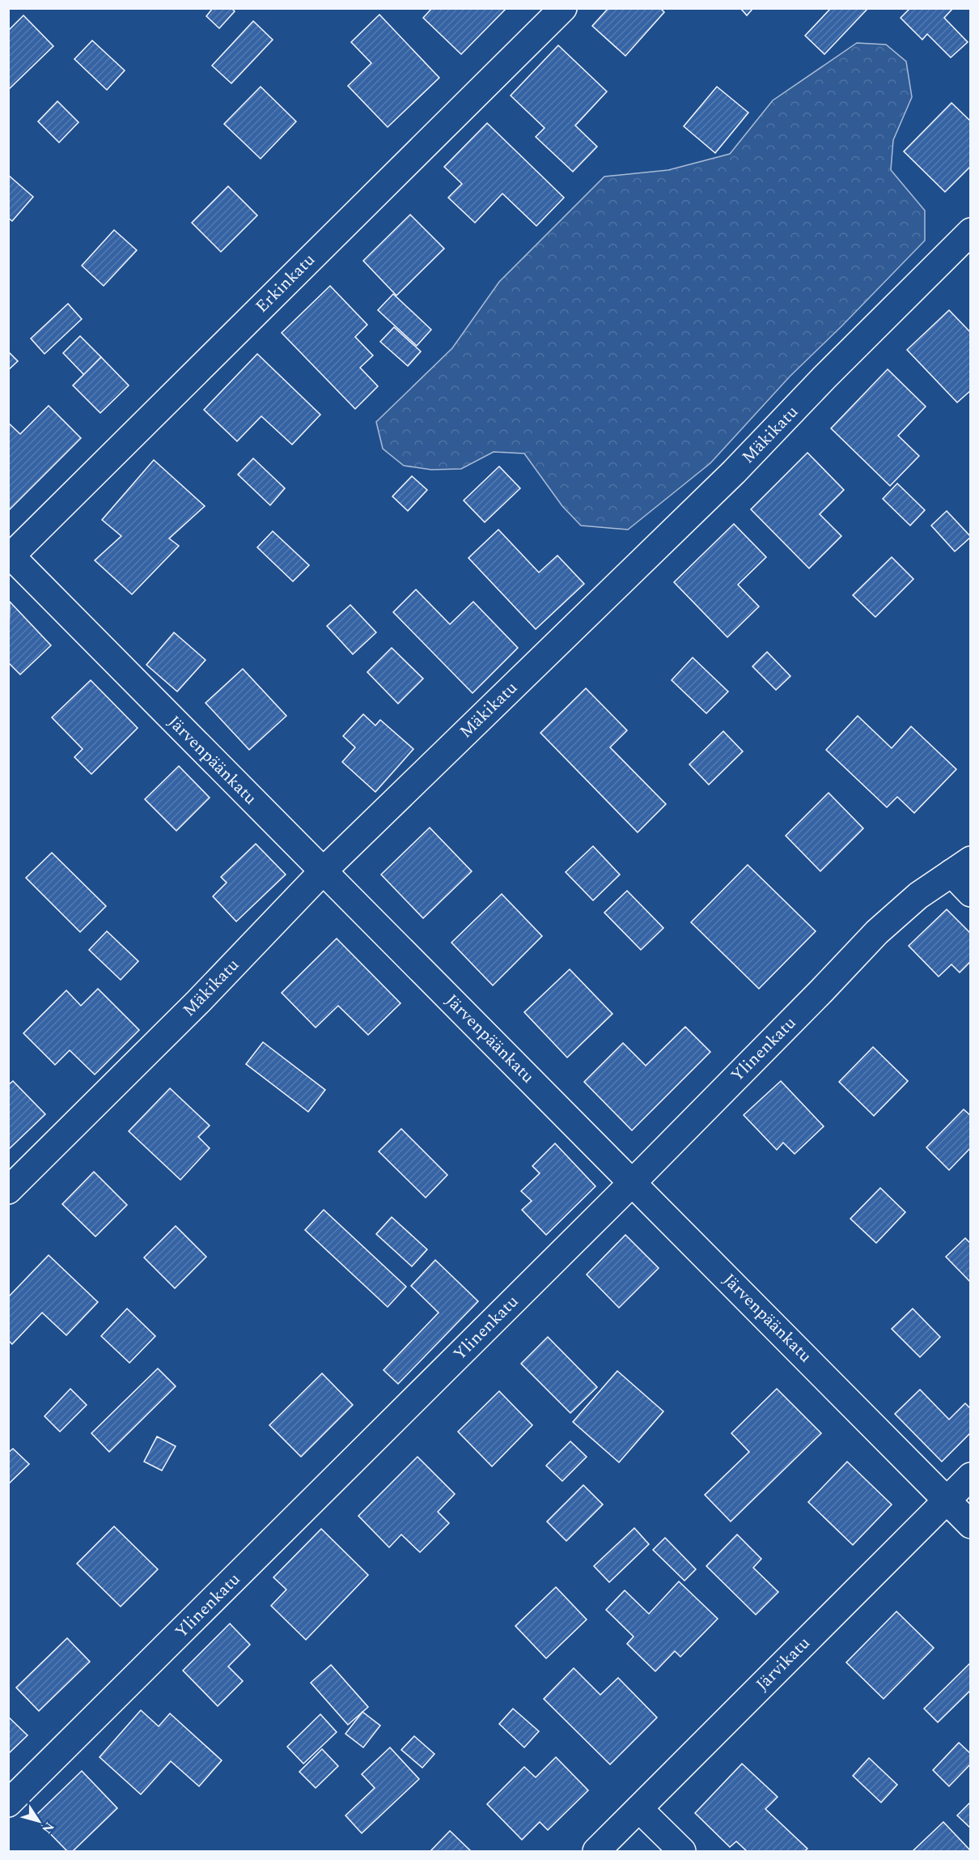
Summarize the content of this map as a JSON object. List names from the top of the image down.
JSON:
{
  "streets": {
    "street": [
      "Erkinkatu",
      "Mäkikatu",
      "Järvenpäänkatu",
      "Ylinenkatu",
      "Järvikatu"
    ]
  },
  "crossings": [
    ["Erkinkatu", "Järvenpäänkatu"],
    ["Mäkikatu", "Järvenpäänkatu"],
    ["Järvenpäänkatu", "Ylinenkatu"],
    ["Järvenpäänkatu", "Järvikatu"]
  ],
  "north": "bottom right"
}
